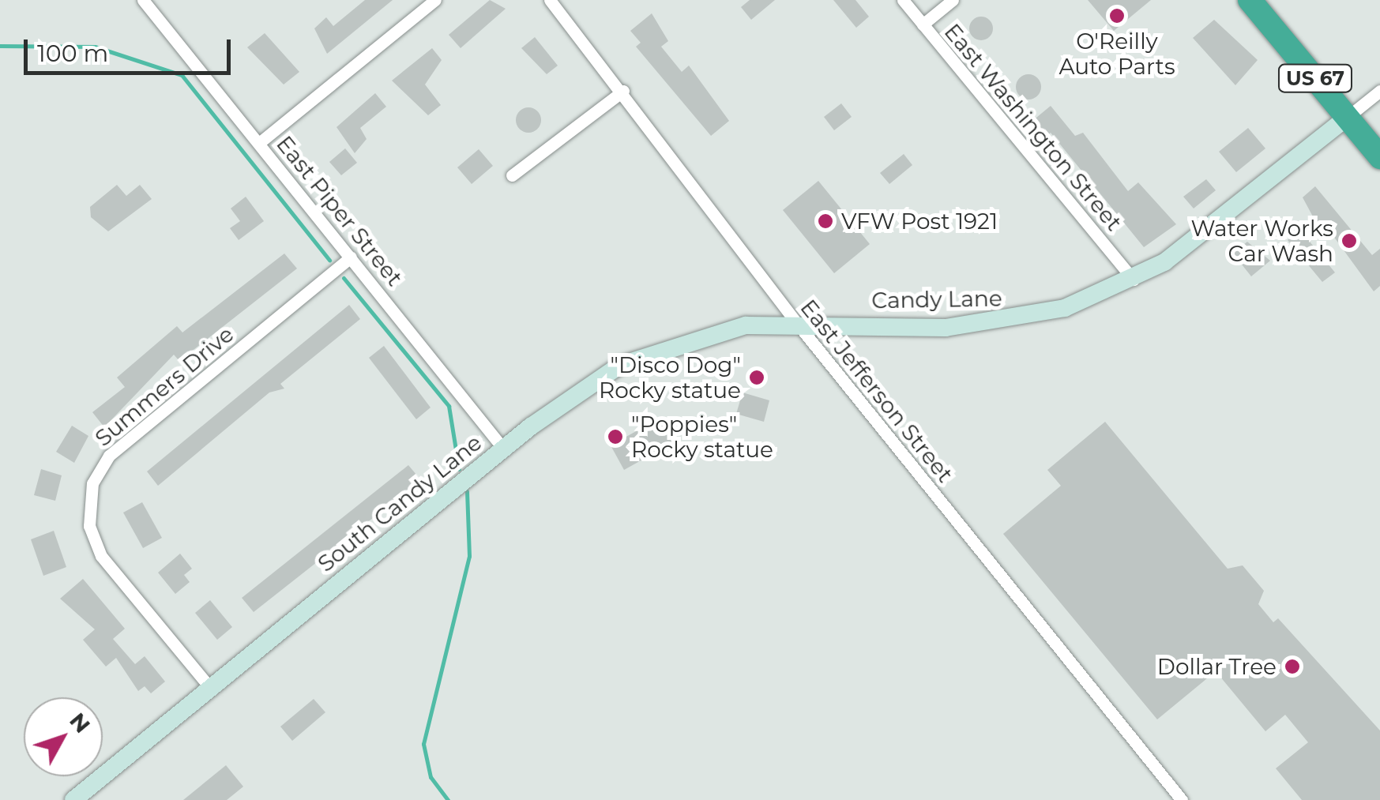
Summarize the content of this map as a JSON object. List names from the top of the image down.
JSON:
{
  "streets": {
    "highway": ["US 67"],
    "main road": ["Candy Lane", "South Candy Lane"],
    "street": [
      "East Washington Street",
      "East Piper Street",
      "Summers Drive",
      "East Jefferson Street"
    ]
  },
  "crossings": [
    ["US 67", "Candy Lane"],
    ["East Washington Street", "Candy Lane"],
    ["East Piper Street", "Summers Drive"],
    ["East Piper Street", "South Candy Lane"],
    ["Candy Lane", "East Jefferson Street"],
    ["Candy Lane", "South Candy Lane"],
    ["Summers Drive", "South Candy Lane"],
    ["East Jefferson Street", "South Candy Lane"]
  ],
  "places": [
    "O'Reilly Auto Parts",
    "VFW Post 1921",
    "Water Works Car Wash",
    "\"Disco Dog\" Rocky statue",
    "\"Poppies\" Rocky statue",
    "Dollar Tree"
  ],
  "scale_bar": "100 m",
  "north": "top right"
}
